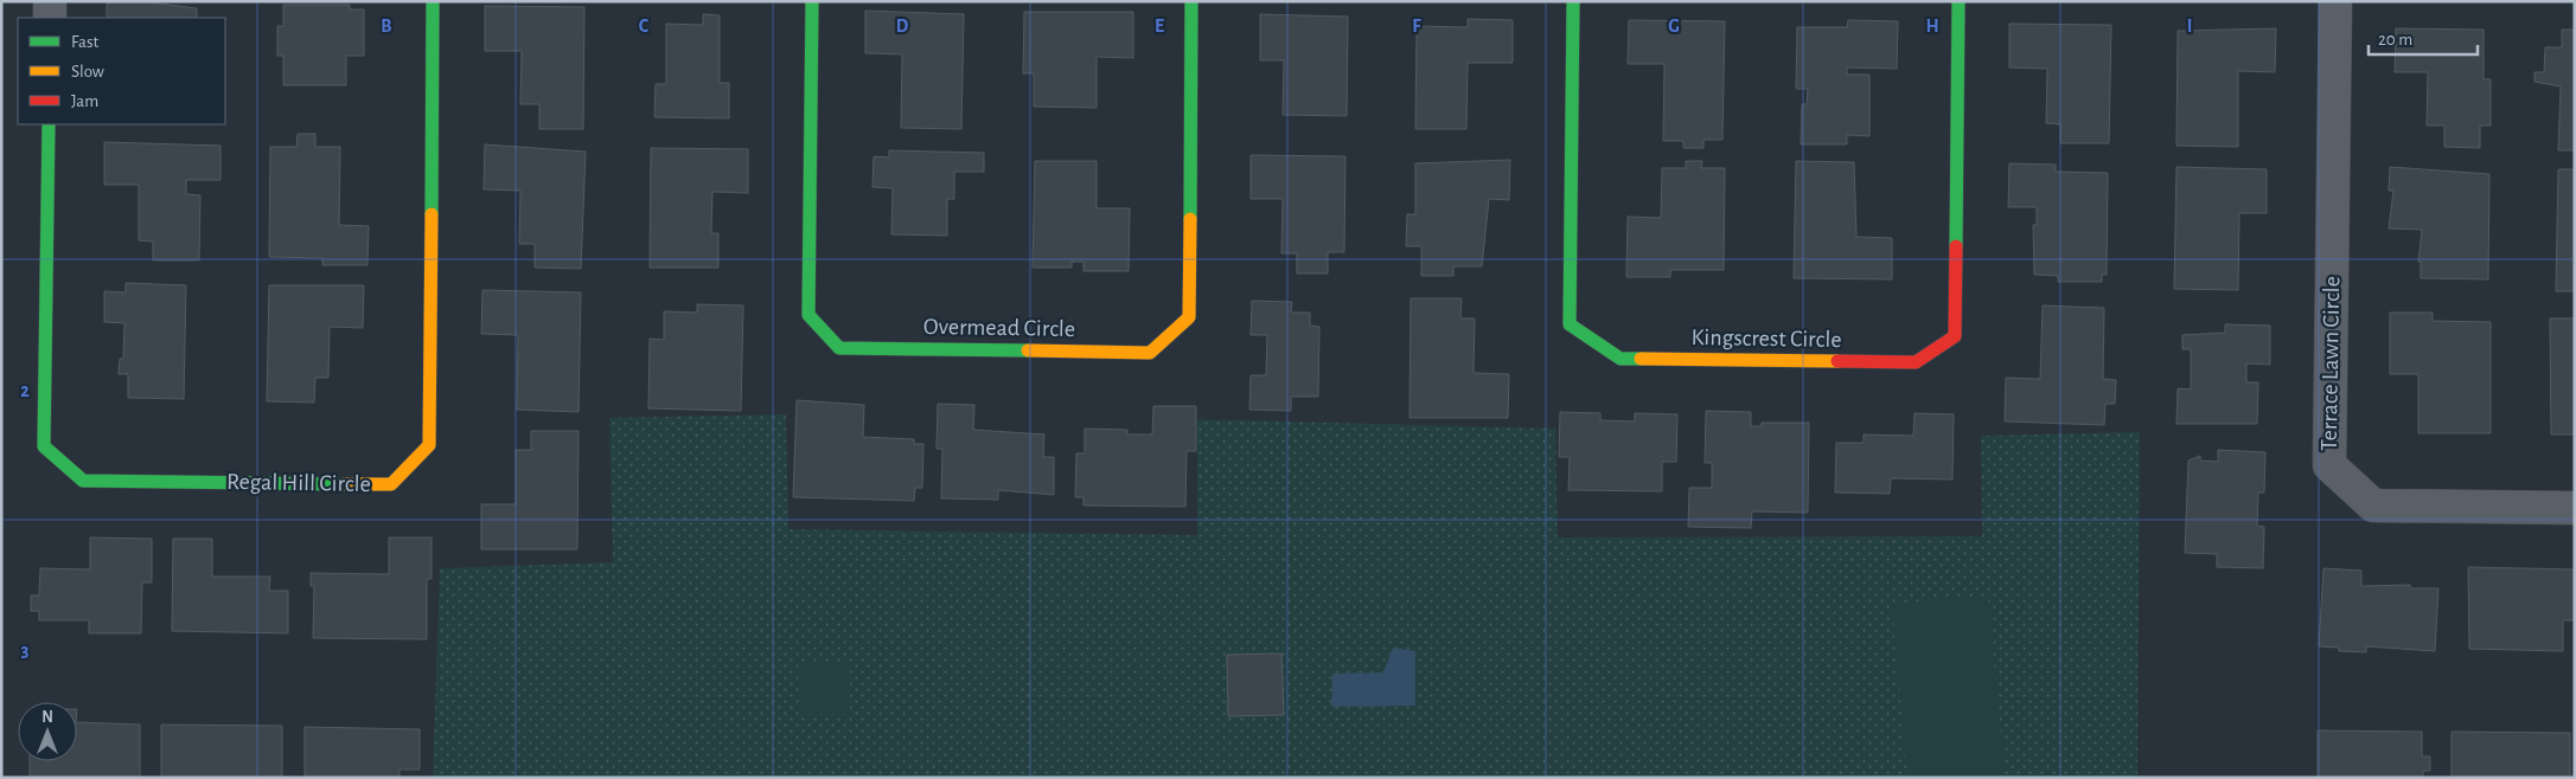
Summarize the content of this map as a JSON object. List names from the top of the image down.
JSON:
{
  "streets": {
    "street": [
      "Overmead Circle",
      "Kingscrest Circle",
      "Terrace Lawn Circle",
      "Regal Hill Circle"
    ]
  },
  "legend": ["Fast", "Slow", "Jam"],
  "scale_bar": "20 m",
  "north": "top",
  "grid": {
    "columns": [
      "B",
      "C",
      "D",
      "E",
      "F",
      "G",
      "H",
      "I"
    ],
    "rows": ["2", "3"]
  }
}
